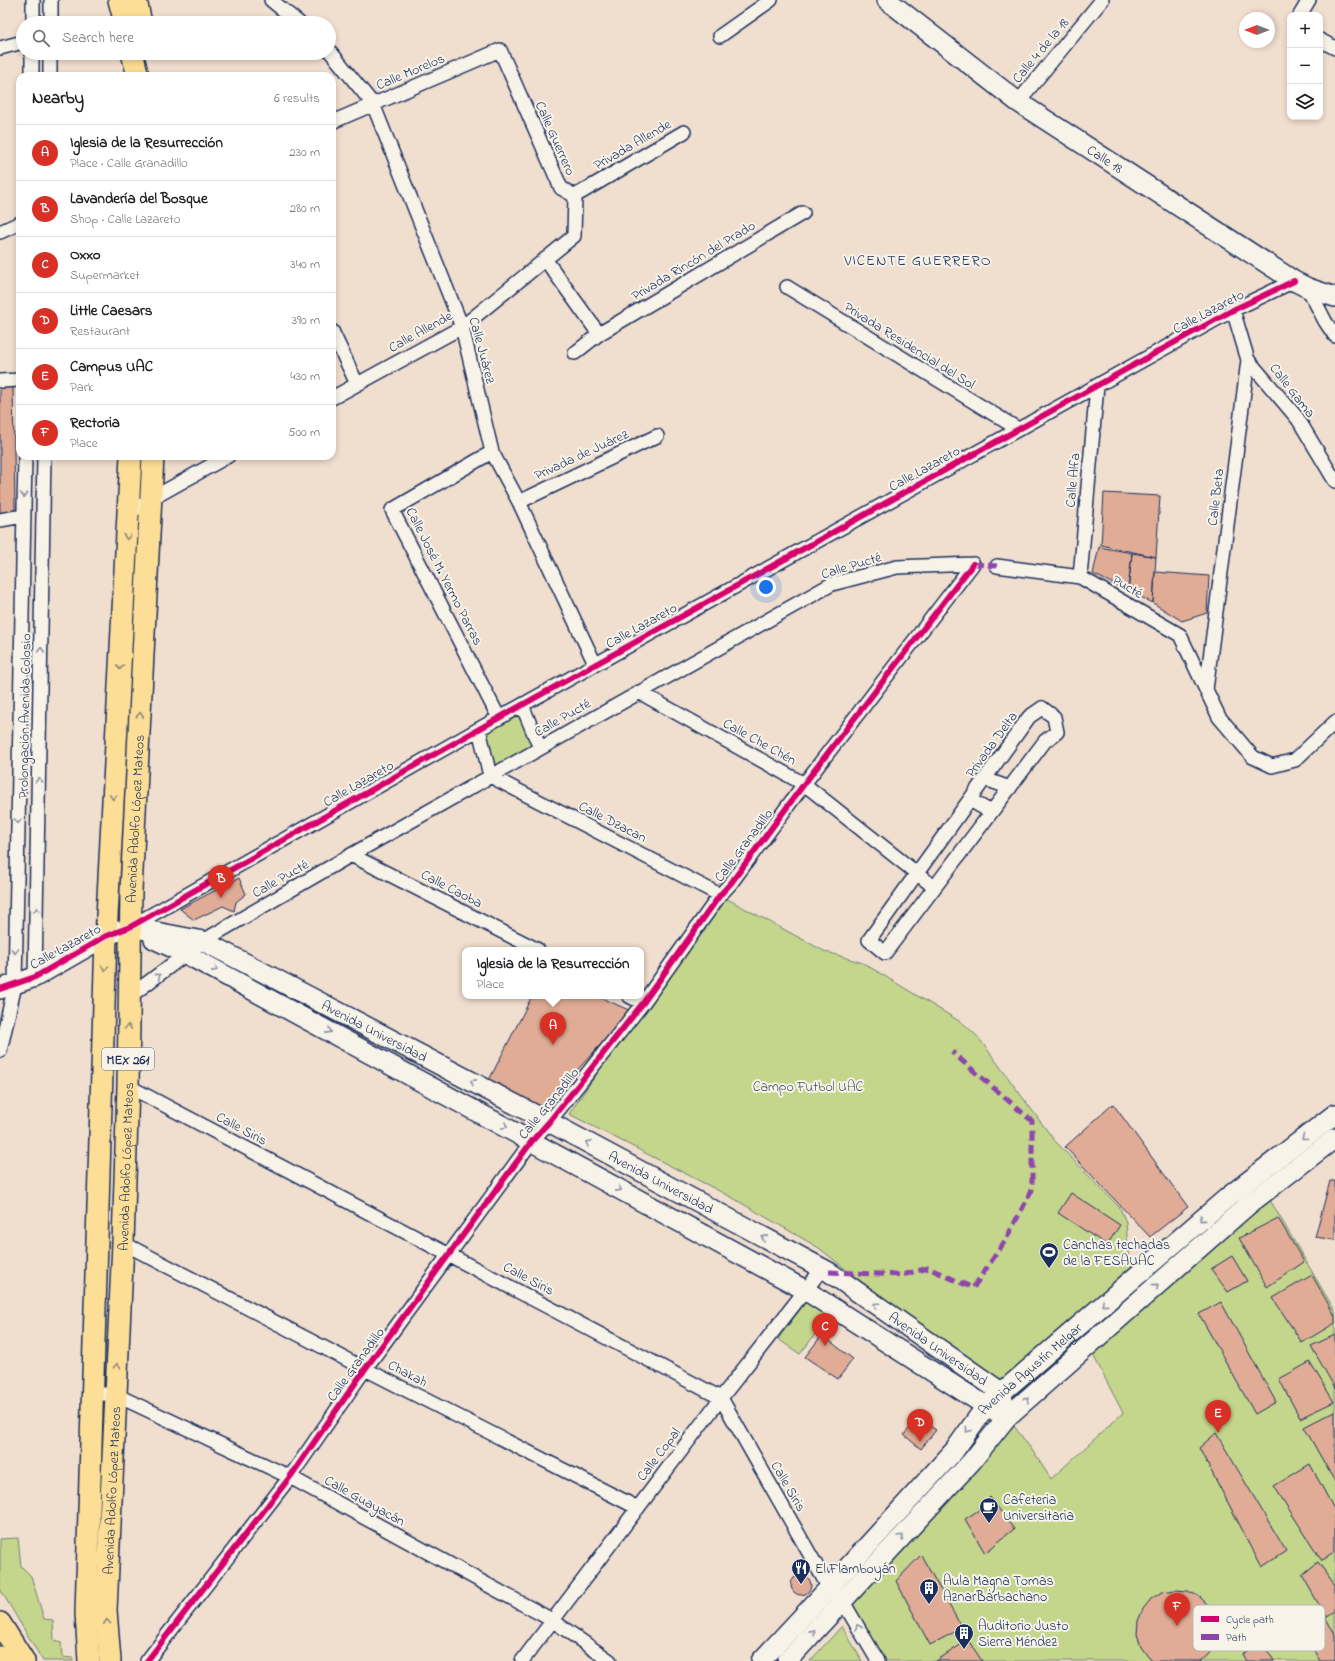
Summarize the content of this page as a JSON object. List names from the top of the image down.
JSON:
{
  "streets": {
    "main road": ["Avenida Adolfo López Mateos", "MEX 261"],
    "street": [
      "Calle 4 de la 18",
      "Calle Morelos",
      "Calle Guerrero",
      "Privada Allende",
      "Calle 18",
      "Privada Rincón del Prado",
      "Calle Lazareto",
      "Calle Allende",
      "Privada Residencial del Sol",
      "Calle Juárez",
      "Calle Gama",
      "Privada de Juárez",
      "Calle Alfa",
      "Calle Beta",
      "Calle Pucté",
      "Calle José M. Yermo Parras",
      "Pucté",
      "Prolongación Avenida Colosio",
      "Calle Che Chén",
      "Privada Delta",
      "Calle Dzacan",
      "Calle Granadillo",
      "Calle Caoba",
      "Avenida Universidad",
      "Calle Siris",
      "Avenida Agustín Melgar",
      "Chakah",
      "Calle Copal",
      "Calle Guayacán"
    ]
  },
  "crossings": [
    ["Calle 4 de la 18", "Calle 18"],
    ["Calle Morelos", "Calle Guerrero"],
    ["Calle Morelos", "Calle Juárez"],
    ["Calle Guerrero", "Privada Allende"],
    ["Calle Guerrero", "Calle Allende"],
    ["Privada Allende", "Calle Allende"],
    ["Calle 18", "Calle Lazareto"],
    ["Calle Lazareto", "Privada Residencial del Sol"],
    ["Calle Lazareto", "Calle Juárez"],
    ["Calle Lazareto", "Calle Alfa"],
    ["Calle Lazareto", "Calle Beta"],
    ["Calle Lazareto", "Calle José M. Yermo Parras"],
    ["Calle Lazareto", "Prolongación Avenida Colosio"],
    ["Calle Lazareto", "Avenida Adolfo López Mateos"],
    ["Calle Lazareto", "Avenida Universidad"],
    ["Calle Allende", "Calle Juárez"],
    ["Calle Juárez", "Privada de Juárez"],
    ["Calle Juárez", "Calle José M. Yermo Parras"],
    ["Calle Gama", "Calle Beta"],
    ["Calle Alfa", "Pucté"],
    ["Calle Beta", "Pucté"],
    ["Calle Pucté", "Calle Che Chén"],
    ["Calle Pucté", "Avenida Adolfo López Mateos"],
    ["Calle Pucté", "Calle Dzacan"],
    ["Calle Pucté", "Calle Granadillo"],
    ["Calle Pucté", "Calle Caoba"],
    ["Calle Pucté", "Avenida Universidad"],
    ["Calle Che Chén", "Privada Delta"],
    ["Calle Che Chén", "Calle Granadillo"],
    ["Avenida Adolfo López Mateos", "Avenida Universidad"],
    ["Avenida Adolfo López Mateos", "Calle Siris"],
    ["Avenida Adolfo López Mateos", "Chakah"],
    ["Avenida Adolfo López Mateos", "Calle Guayacán"],
    ["Calle Dzacan", "Calle Granadillo"],
    ["Calle Granadillo", "Avenida Universidad"],
    ["Calle Granadillo", "Calle Siris"],
    ["Calle Granadillo", "Chakah"],
    ["Calle Granadillo", "Calle Guayacán"],
    ["Avenida Universidad", "Avenida Agustín Melgar"],
    ["Avenida Universidad", "Calle Copal"],
    ["Calle Siris", "Avenida Agustín Melgar"],
    ["Calle Siris", "Calle Copal"],
    ["Chakah", "Calle Copal"],
    ["Calle Copal", "Calle Guayacán"]
  ],
  "districts": ["VICENTE GUERRERO"],
  "parks": ["Campo Futbol UAC"],
  "places": {
    "sports": ["Canchas techadas de la FESAUAC"],
    "cafe": ["Cafeteria Universitaria"],
    "restaurant": ["El Flamboyán"],
    "building": ["Aula Magna Tomas AznarBarbachano", "Auditorio Justo Sierra Méndez"]
  },
  "legend": ["Cycle path", "Path"],
  "north": "left",
  "page": {
    "map_buttons": ["+", "−"],
    "search": "Search here",
    "heading": ["Nearby", "6 results"],
    "list": [
      {
        "mark": "A",
        "name": "Iglesia de la Resurrección",
        "note": "Place · Calle Granadillo",
        "value": "230 m"
      },
      {
        "mark": "B",
        "name": "Lavandería del Bosque",
        "note": "Shop · Calle Lazareto",
        "value": "280 m"
      },
      {
        "mark": "C",
        "name": "Oxxo",
        "note": "Supermarket",
        "value": "340 m"
      },
      {
        "mark": "D",
        "name": "Little Caesars",
        "note": "Restaurant",
        "value": "390 m"
      },
      {
        "mark": "E",
        "name": "Campus UAC",
        "note": "Park",
        "value": "430 m"
      },
      {
        "mark": "F",
        "name": "Rectoria",
        "note": "Place",
        "value": "500 m"
      }
    ],
    "pins": [
      "B",
      "A",
      "C",
      "E",
      "D",
      "F"
    ],
    "popup": ["Iglesia de la Resurrección", "Place"]
  }
}
